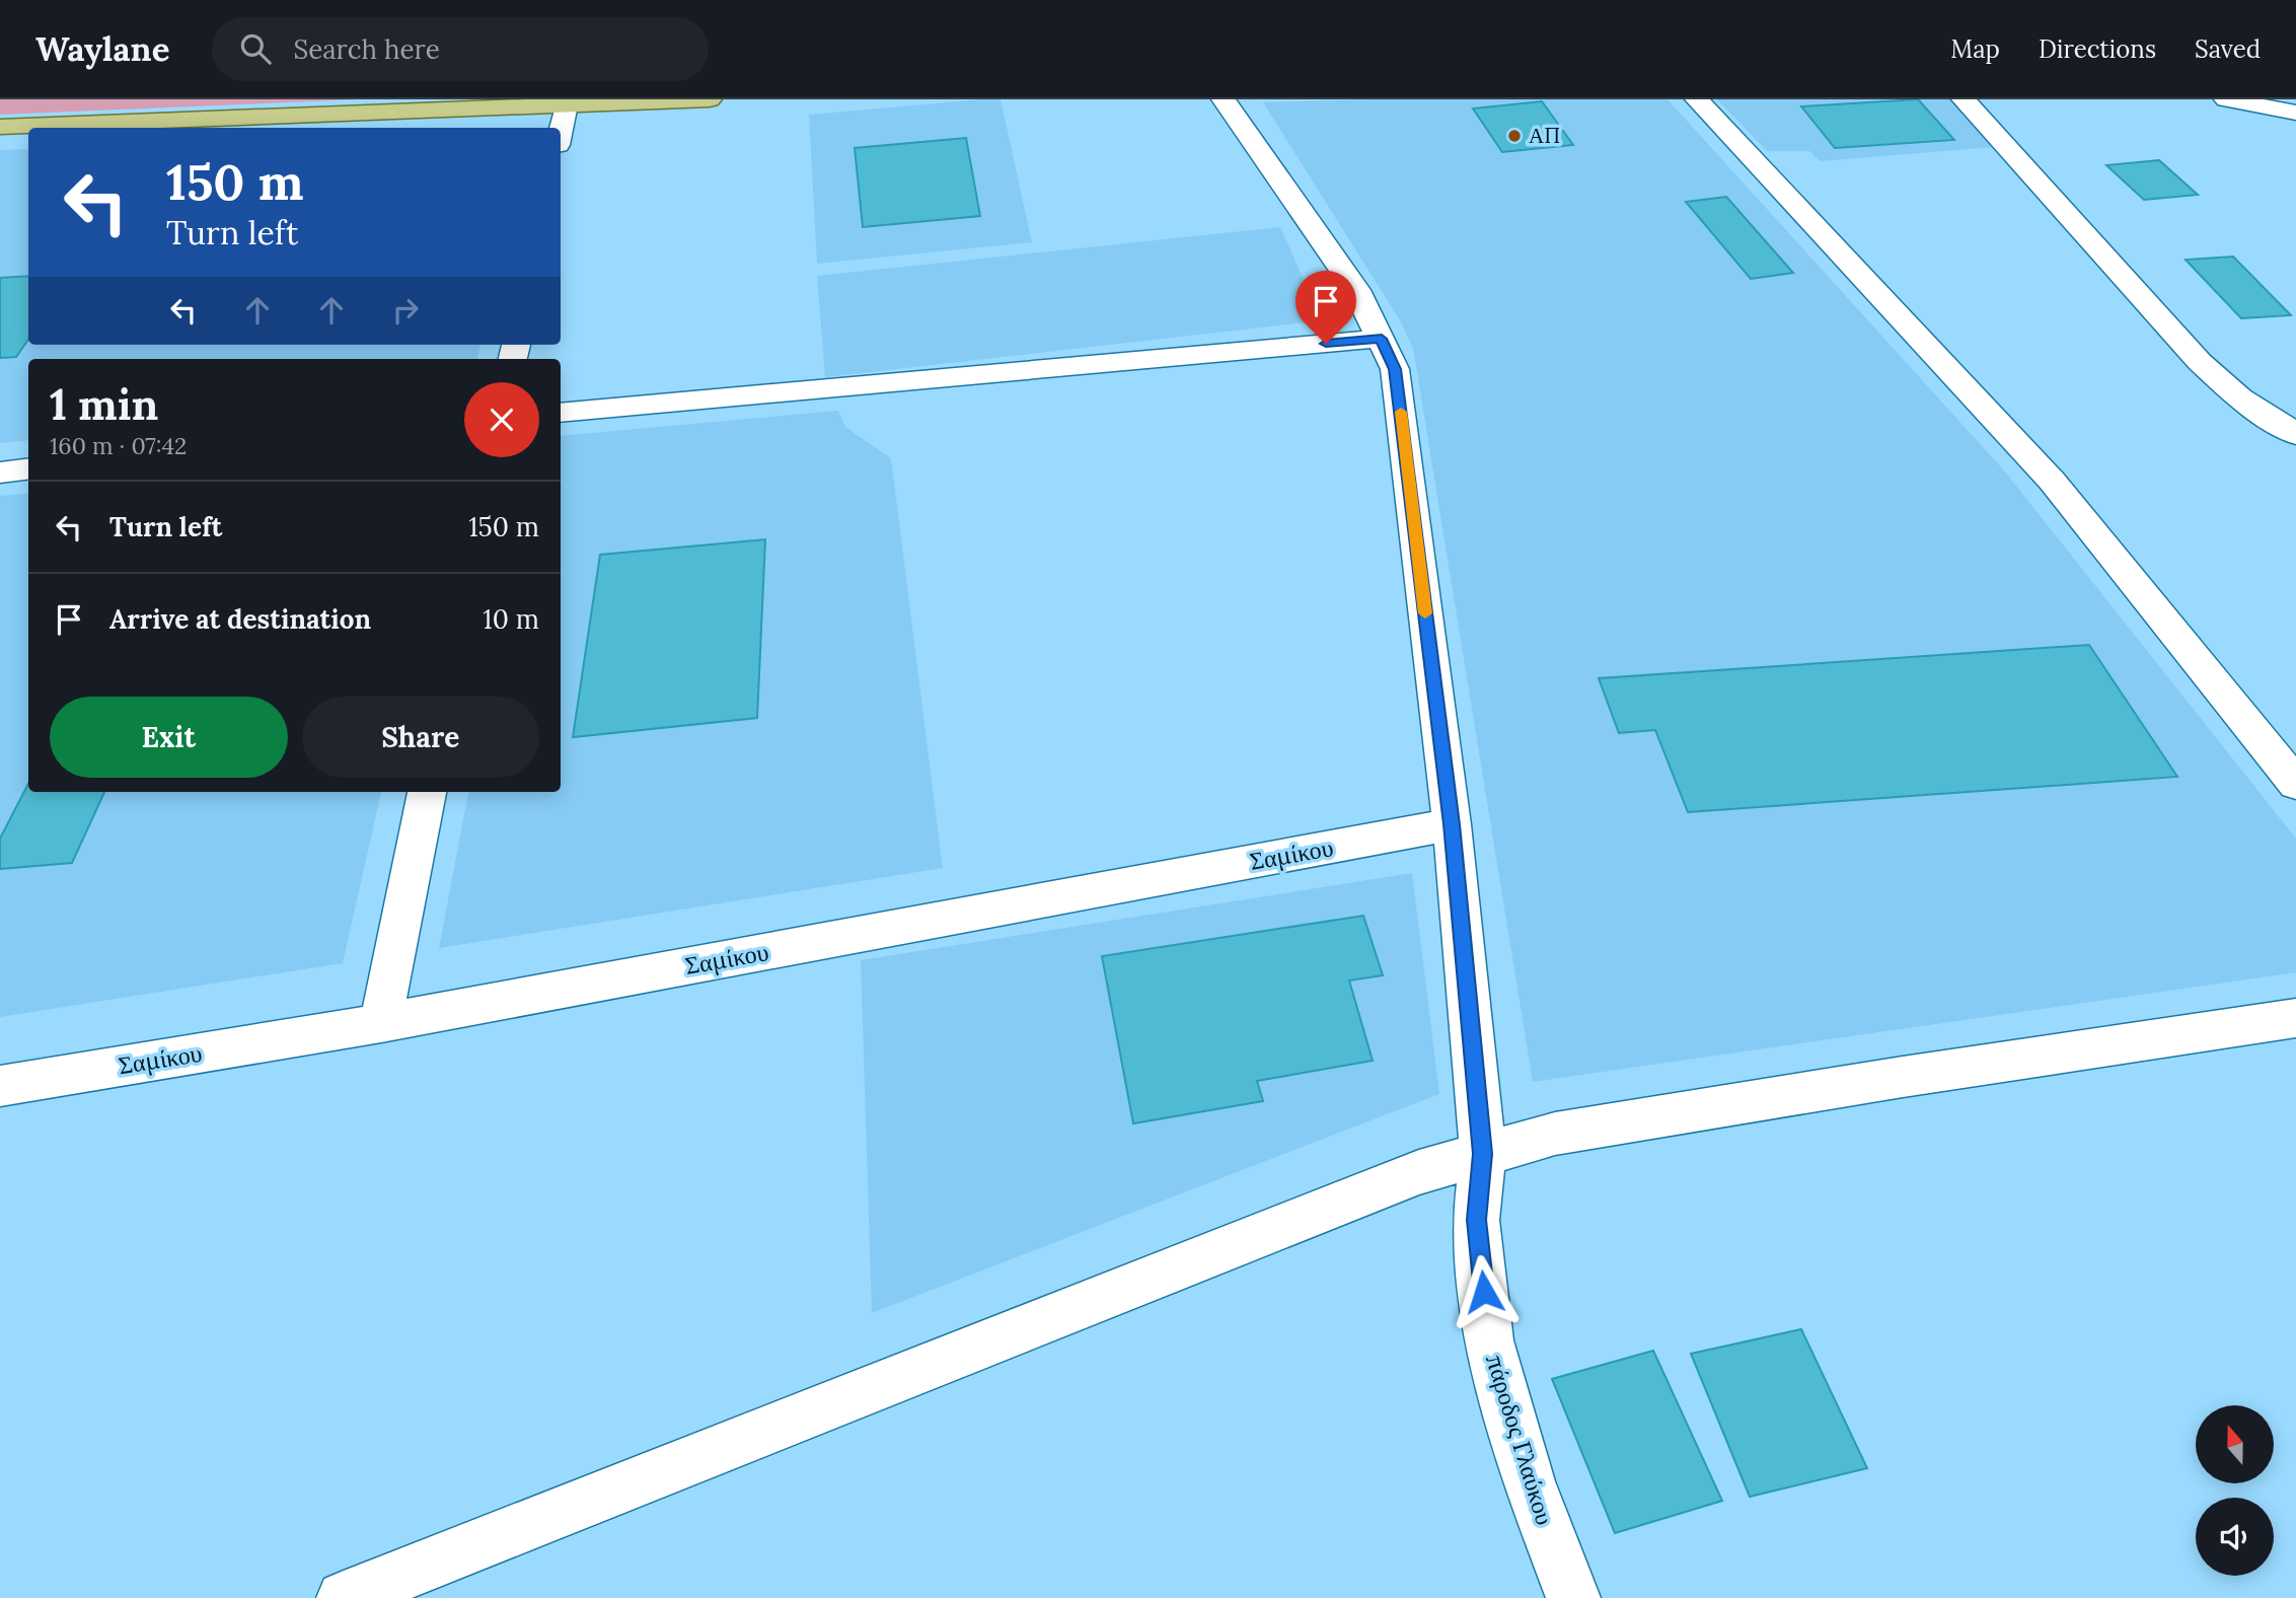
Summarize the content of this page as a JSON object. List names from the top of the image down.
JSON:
{
  "streets": {
    "street": ["Σαμίκου", "πάροδος Γλαύκου"]
  },
  "crossings": [
    ["Σαμίκου", "πάροδος Γλαύκου"]
  ],
  "places": ["ΑΠ"],
  "north": "top",
  "page": {
    "header": "Waylane",
    "search": "Search here",
    "nav": ["Map", "Directions", "Saved"],
    "turn": ["150 m", "Turn left"],
    "heading": ["1 min", "160 m · 07:42"],
    "list": [
      {
        "name": "Turn left",
        "value": "150 m"
      },
      {
        "name": "Arrive at destination",
        "value": "10 m"
      }
    ],
    "buttons": ["Exit", "Share"]
  }
}
